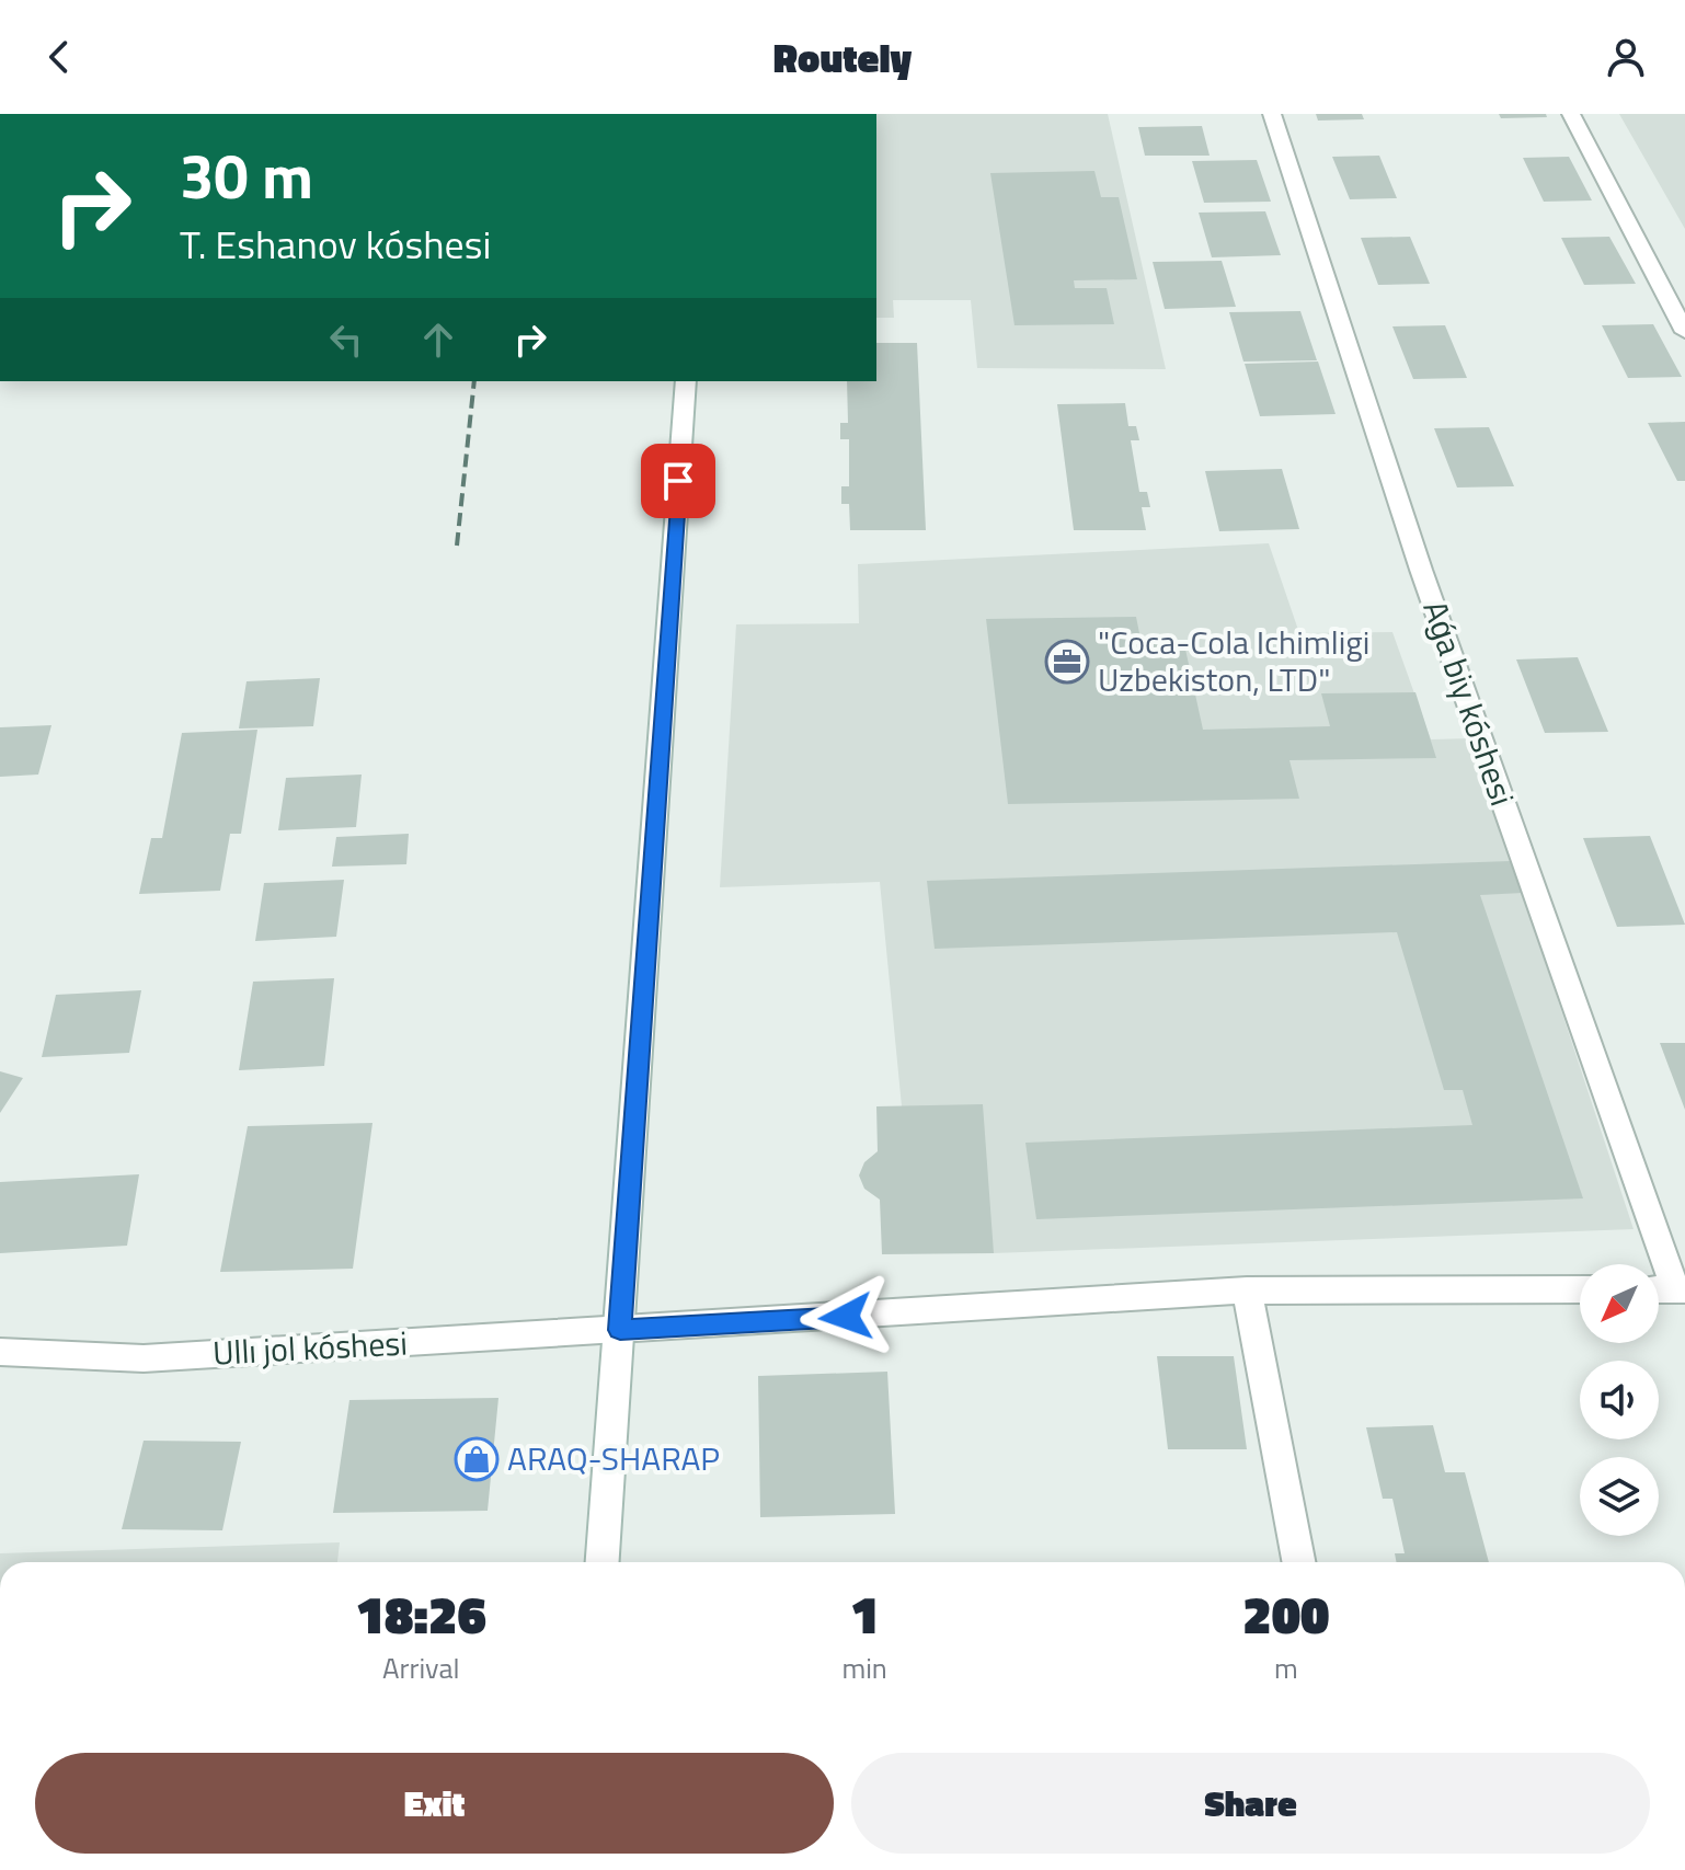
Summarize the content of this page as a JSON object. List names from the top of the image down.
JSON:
{
  "streets": {
    "street": ["Aǵa biy kóshesi", "Ullı jol kóshesi"]
  },
  "places": {
    "office": ["\"Coca-Cola Ichimligi Uzbekiston, LTD\""],
    "shop": ["ARAQ-SHARAP"]
  },
  "north": "bottom left",
  "page": {
    "header": "Routely",
    "turn": ["30 m", "T. Eshanov kóshesi"],
    "eta": [
      "18:26",
      "Arrival",
      "1",
      "min",
      "200",
      "m"
    ],
    "buttons": ["Exit", "Share"]
  }
}
